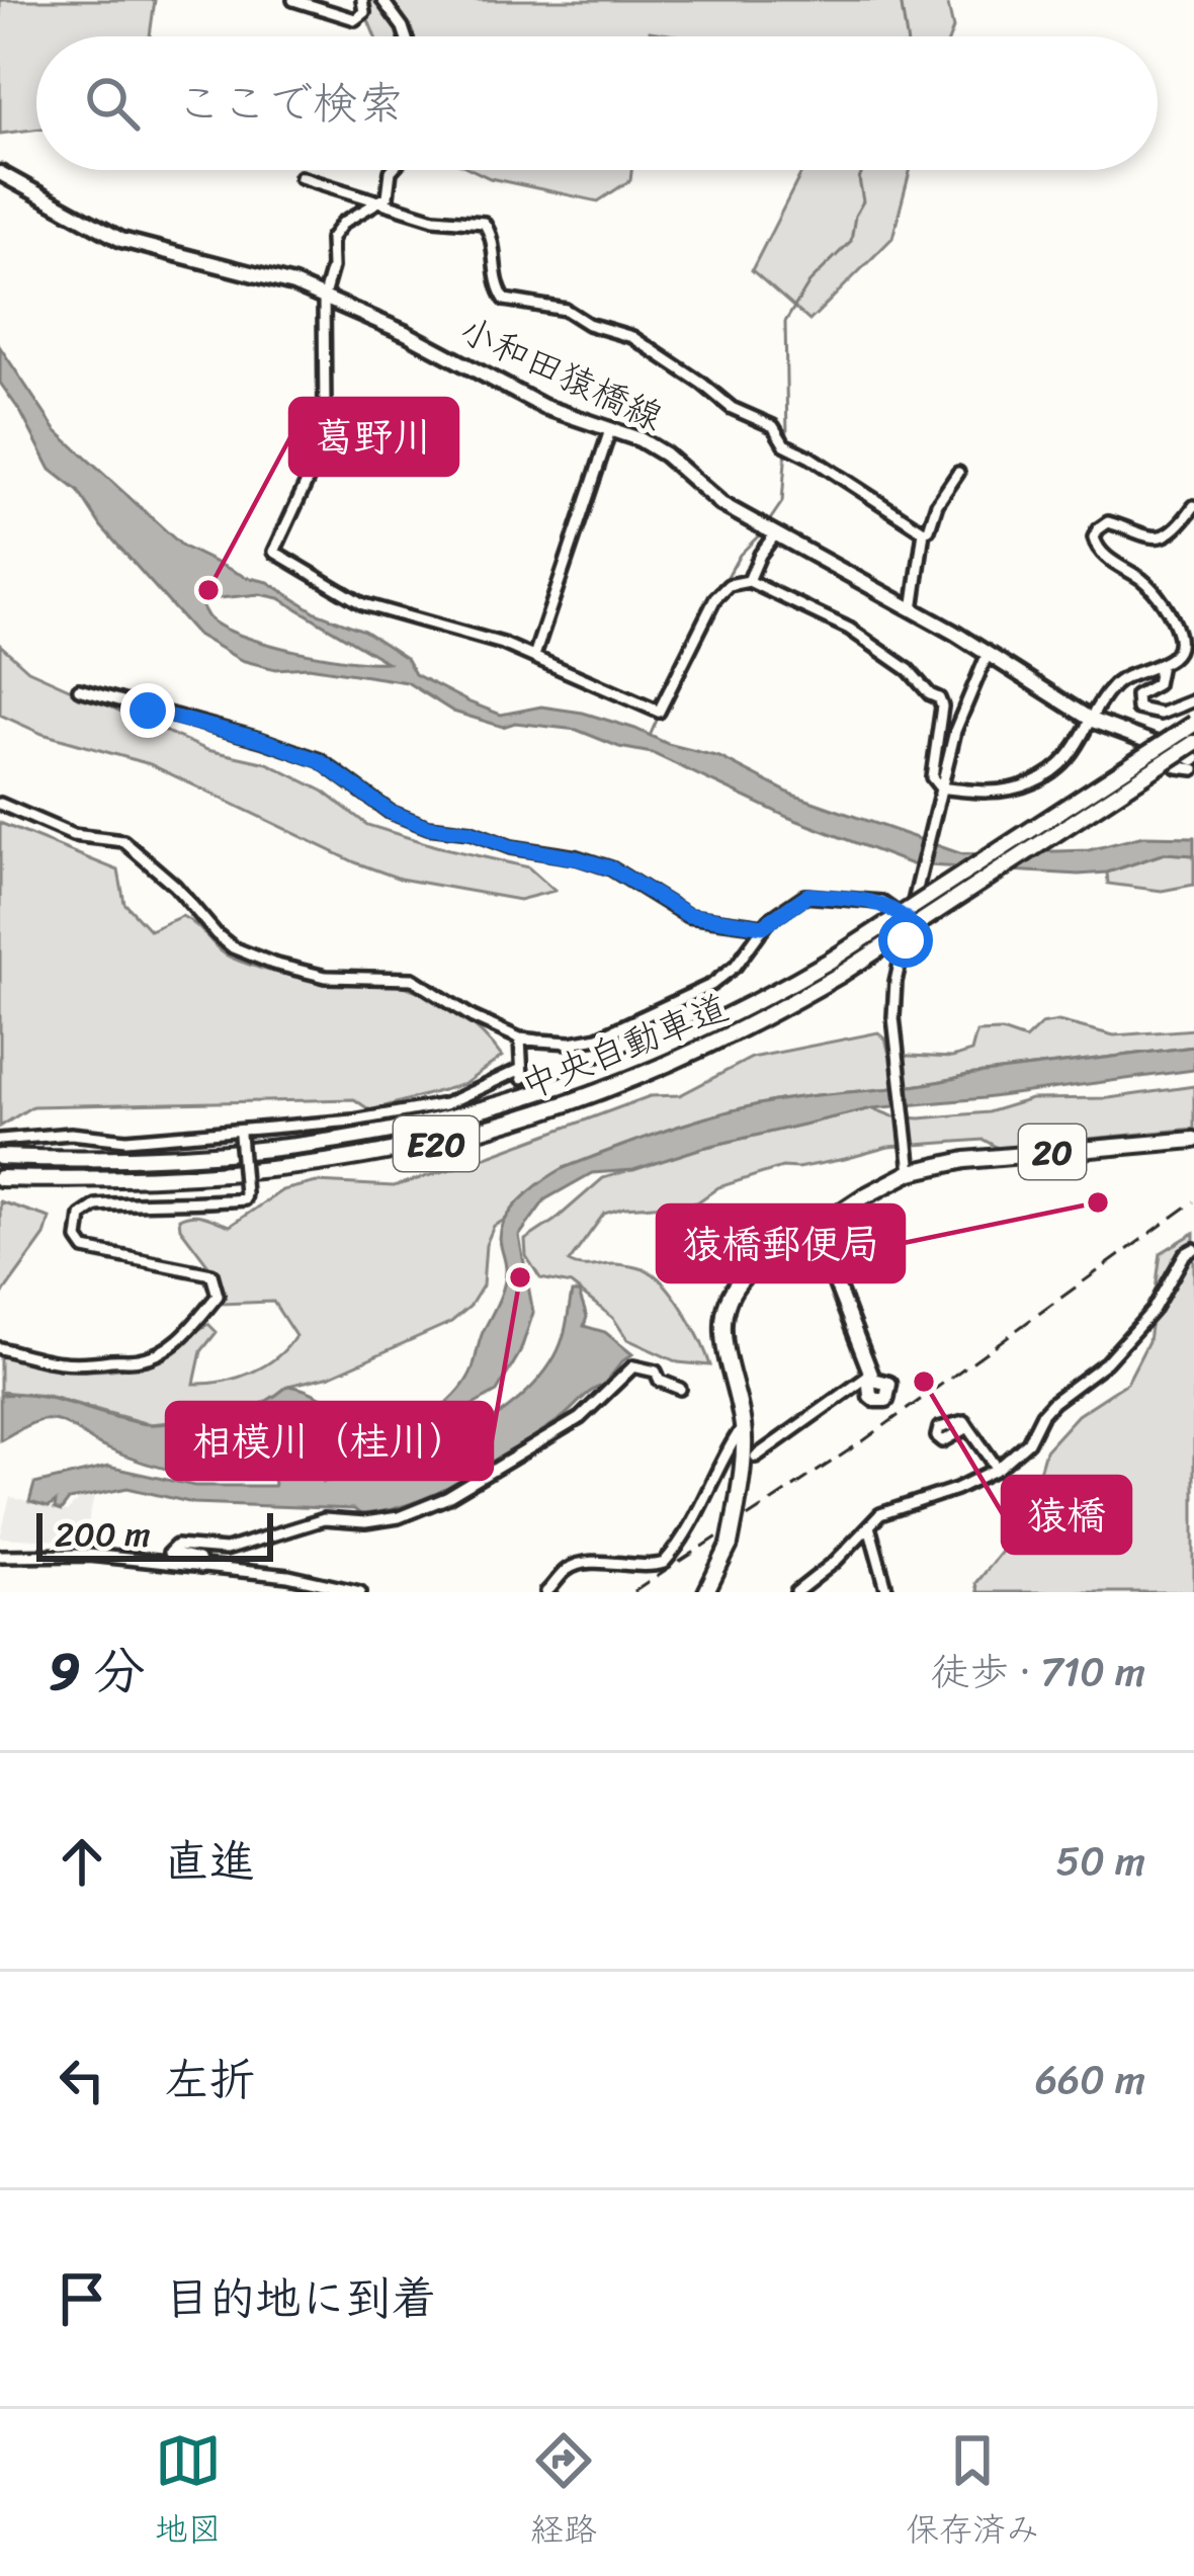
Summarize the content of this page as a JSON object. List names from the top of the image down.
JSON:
{
  "streets": {
    "highway": ["中央自動車道", "E20", "20"],
    "main road": ["小和田猿橋線"]
  },
  "places": [
    "葛野川",
    "猿橋郵便局",
    "相模川（桂川）",
    "猿橋"
  ],
  "scale_bar": "200 m",
  "page": {
    "search": "ここで検索",
    "scale": "200 m",
    "heading": ["9 分", "徒歩 · 710 m"],
    "list": [
      ["直進", "50 m"],
      ["左折", "660 m"],
      "目的地に到着"
    ],
    "nav": ["地図", "経路", "保存済み"]
  }
}
